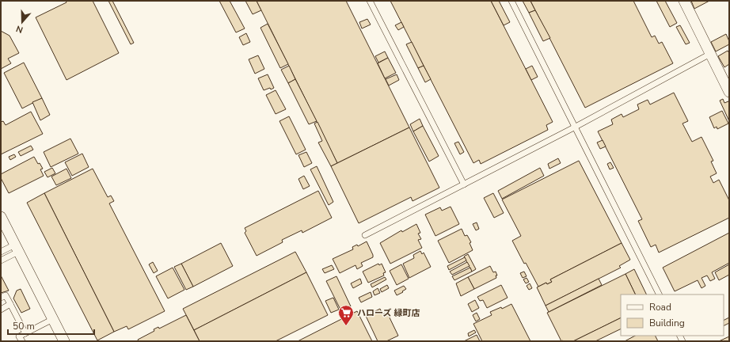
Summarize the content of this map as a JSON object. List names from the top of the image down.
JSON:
{
  "places": {
    "supermarket": ["ハローズ 緑町店"]
  },
  "legend": ["Road", "Building"],
  "scale_bar": "50 m",
  "north": "bottom"
}
